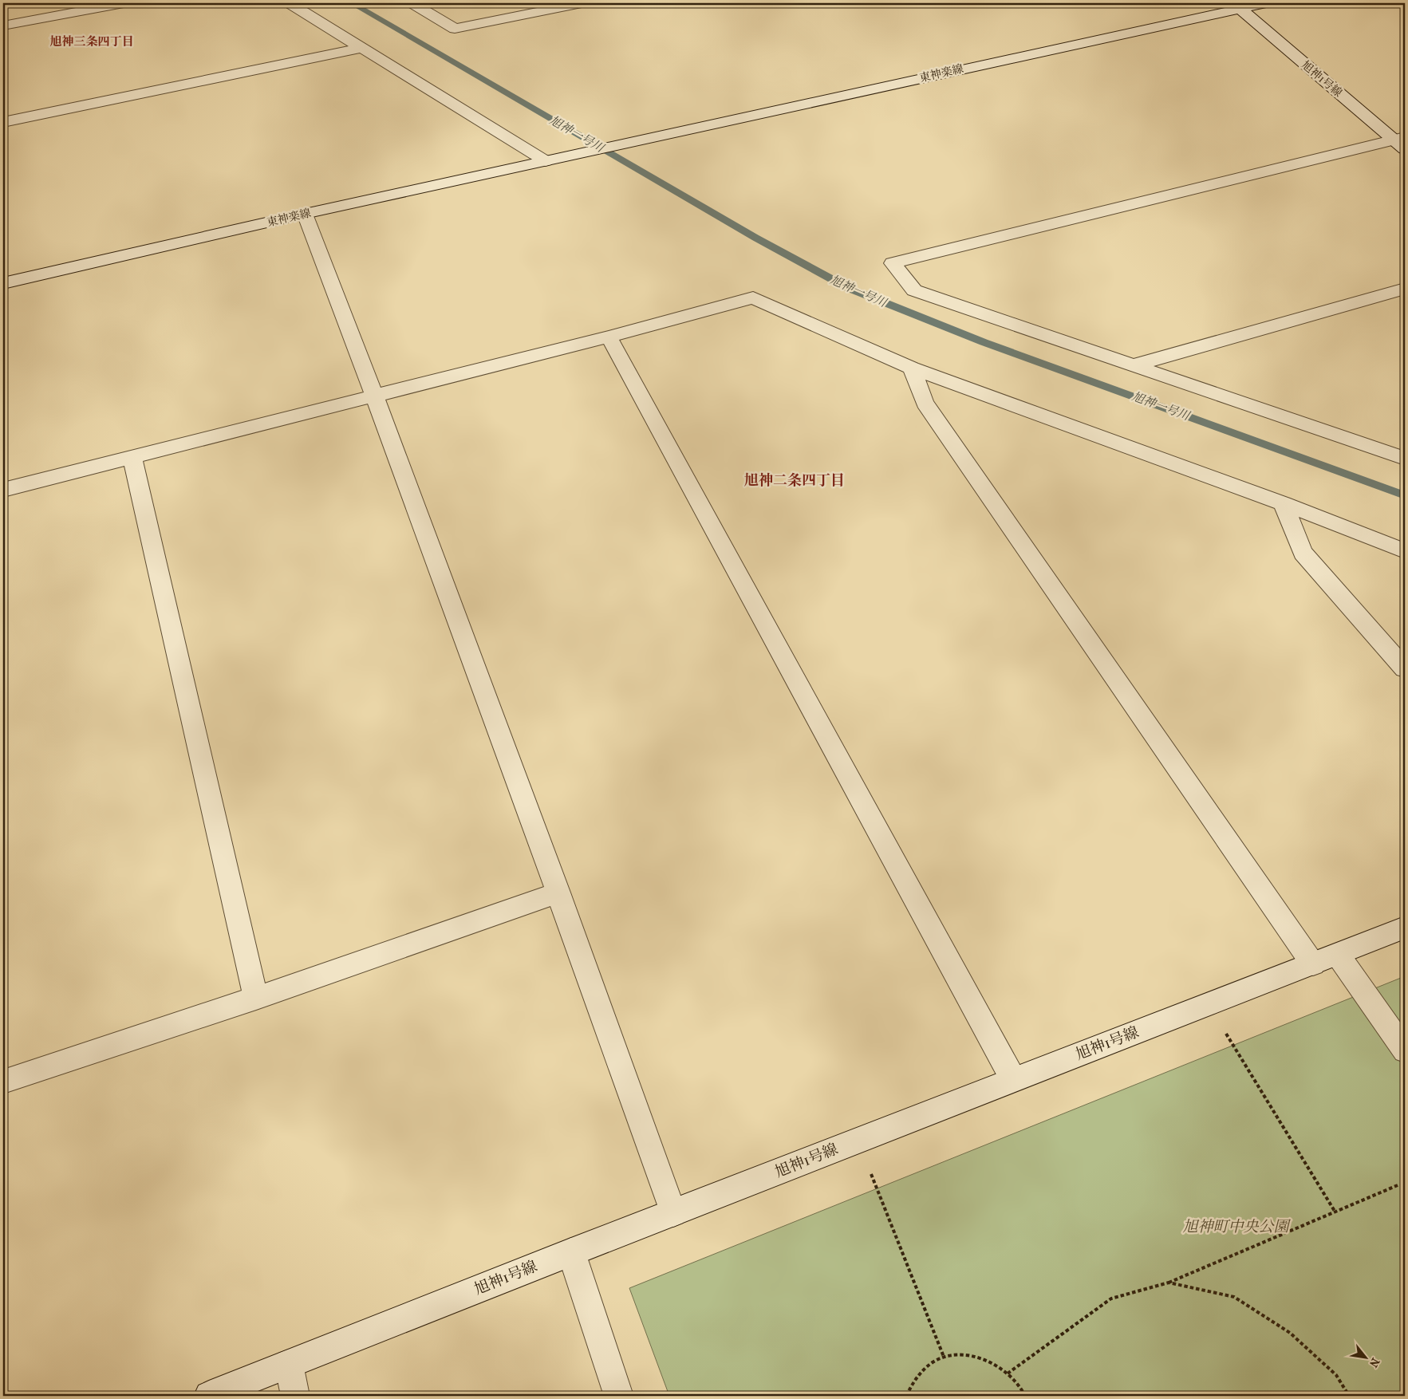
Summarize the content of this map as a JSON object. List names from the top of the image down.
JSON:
{
  "streets": {
    "street": ["東神楽線", "旭神1号線"]
  },
  "crossings": [
    ["東神楽線", "旭神1号線"]
  ],
  "districts": ["旭神三条四丁目", "旭神二条四丁目"],
  "water": ["旭神一号川"],
  "parks": ["旭神町中央公園"],
  "north": "bottom right"
}
